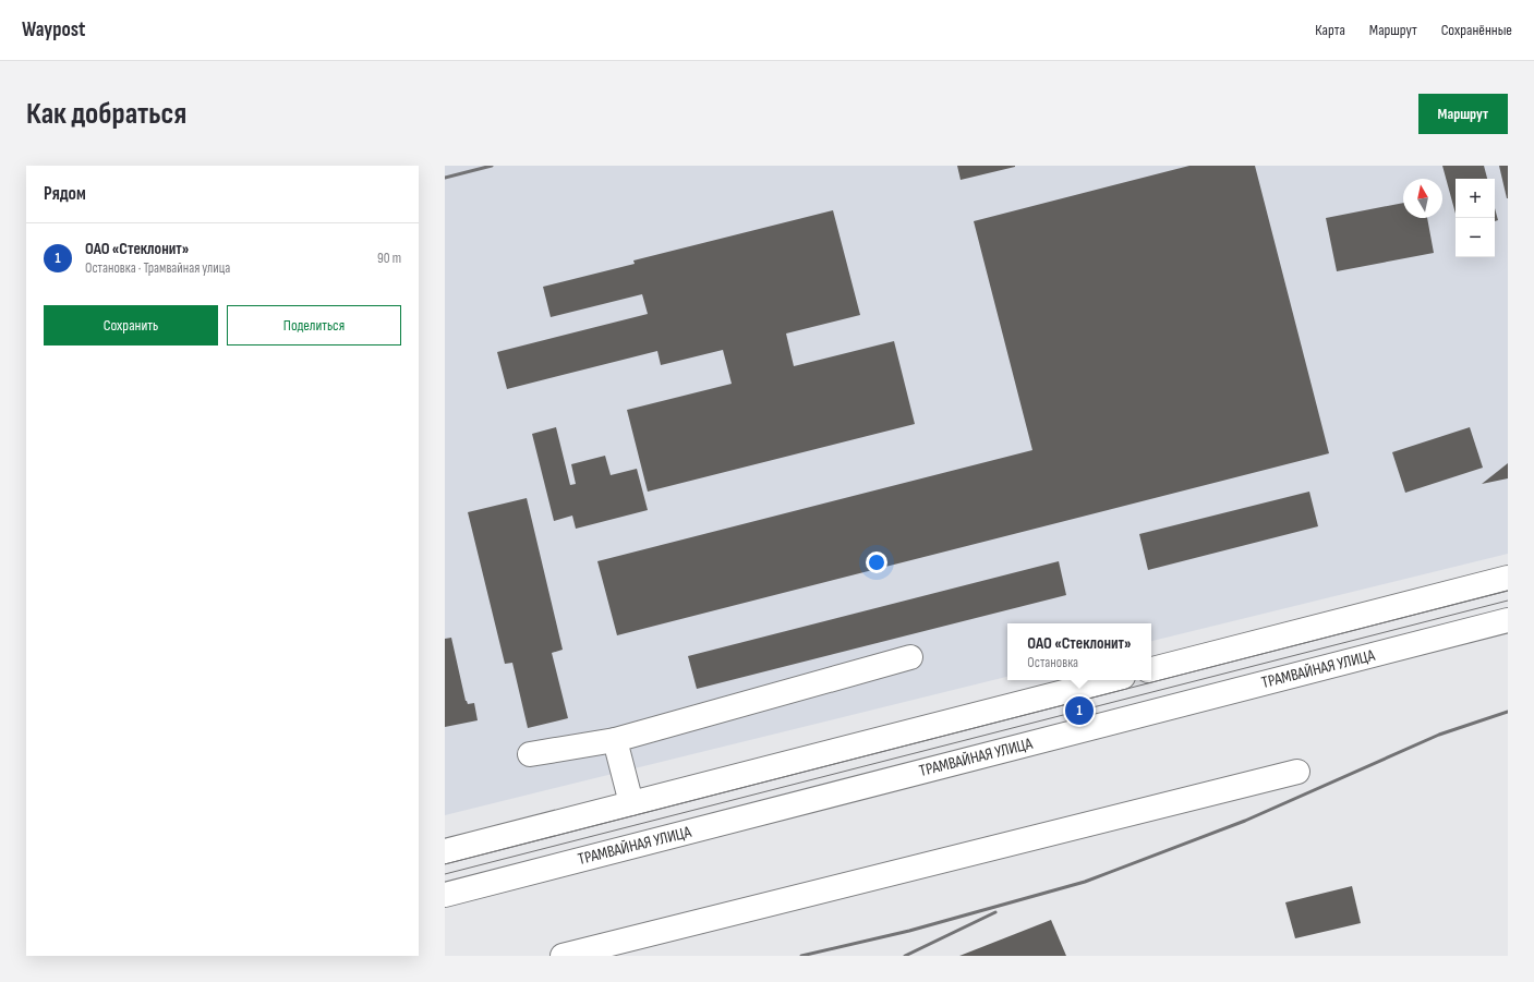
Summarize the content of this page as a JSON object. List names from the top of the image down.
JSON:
{
  "streets": {
    "main road": ["ТРАМВАЙНАЯ УЛИЦА"]
  },
  "north": "top",
  "page": {
    "header": "Waypost",
    "nav": ["Карта", "Маршрут", "Сохранённые"],
    "buttons": [
      "Маршрут",
      ["Сохранить", "Поделиться"]
    ],
    "title": "Как добраться",
    "heading": "Рядом",
    "map_buttons": ["+", "−"],
    "list": [
      {
        "mark": "1",
        "name": "ОАО «Стеклонит»",
        "note": "Остановка · Трамвайная улица",
        "value": "90 m"
      }
    ],
    "popup": ["ОАО «Стеклонит»", "Остановка"],
    "pins": "1"
  }
}
